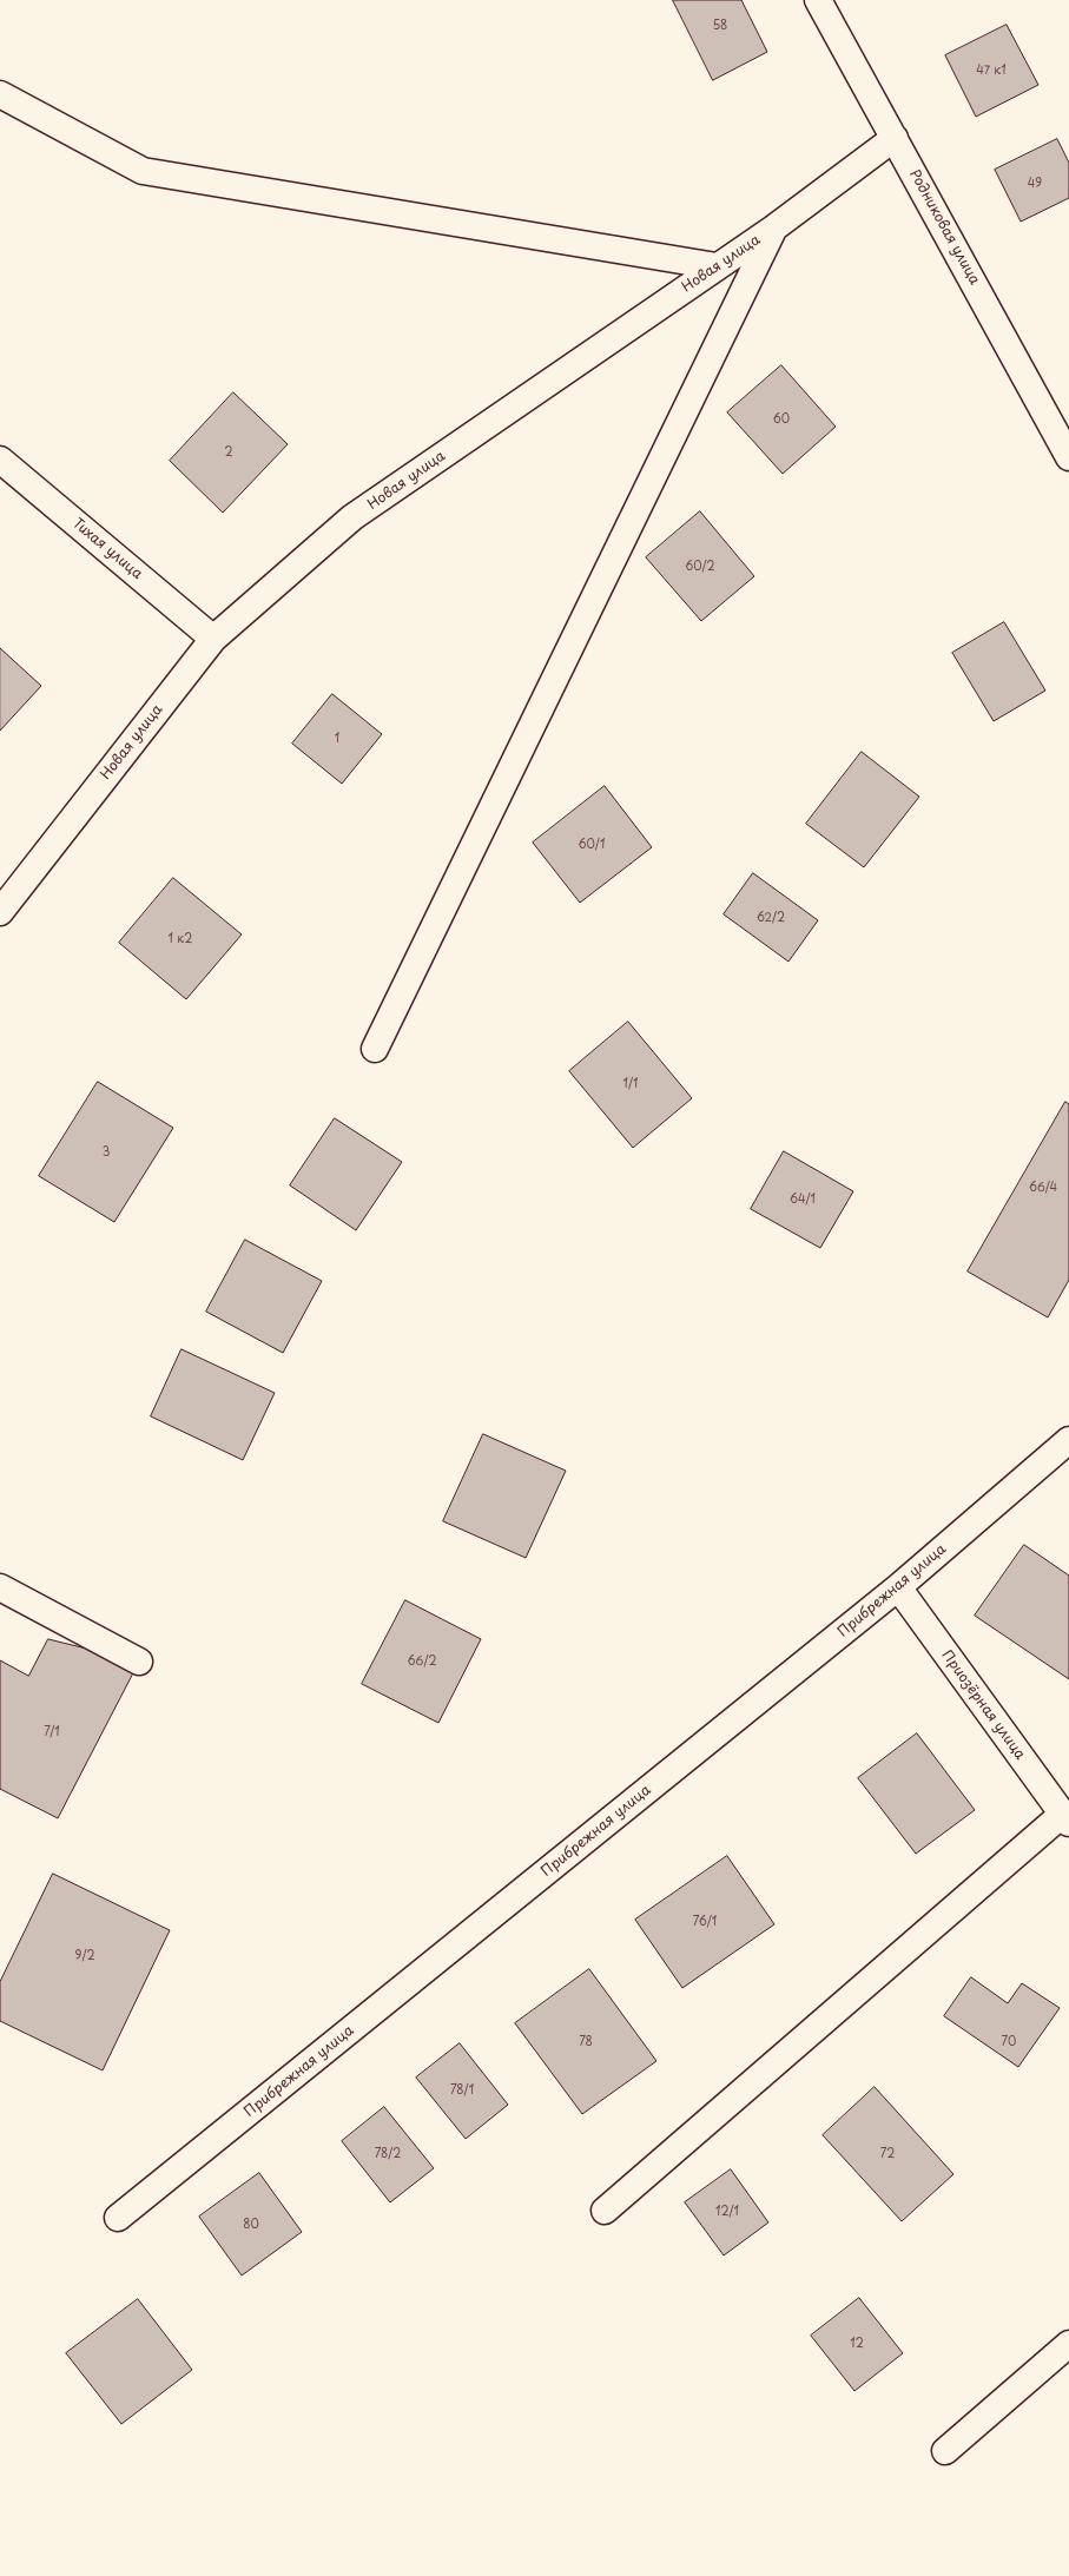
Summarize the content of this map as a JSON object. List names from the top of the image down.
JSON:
{
  "streets": {
    "street": [
      "Родниковая улица",
      "Новая улица",
      "Тихая улица",
      "Прибрежная улица",
      "Приозёрная улица"
    ]
  },
  "crossings": [
    ["Родниковая улица", "Новая улица"],
    ["Новая улица", "Тихая улица"],
    ["Прибрежная улица", "Приозёрная улица"]
  ],
  "house_numbers": [
    "58",
    "47 к1",
    "49",
    "60",
    "2",
    "60/2",
    "1",
    "60/1",
    "62/2",
    "1 к2",
    "1/1",
    "3",
    "66/4",
    "64/1",
    "66/2",
    "7/1",
    "76/1",
    "9/2",
    "78",
    "70",
    "78/1",
    "78/2",
    "72",
    "12/1",
    "80",
    "12"
  ]
}
